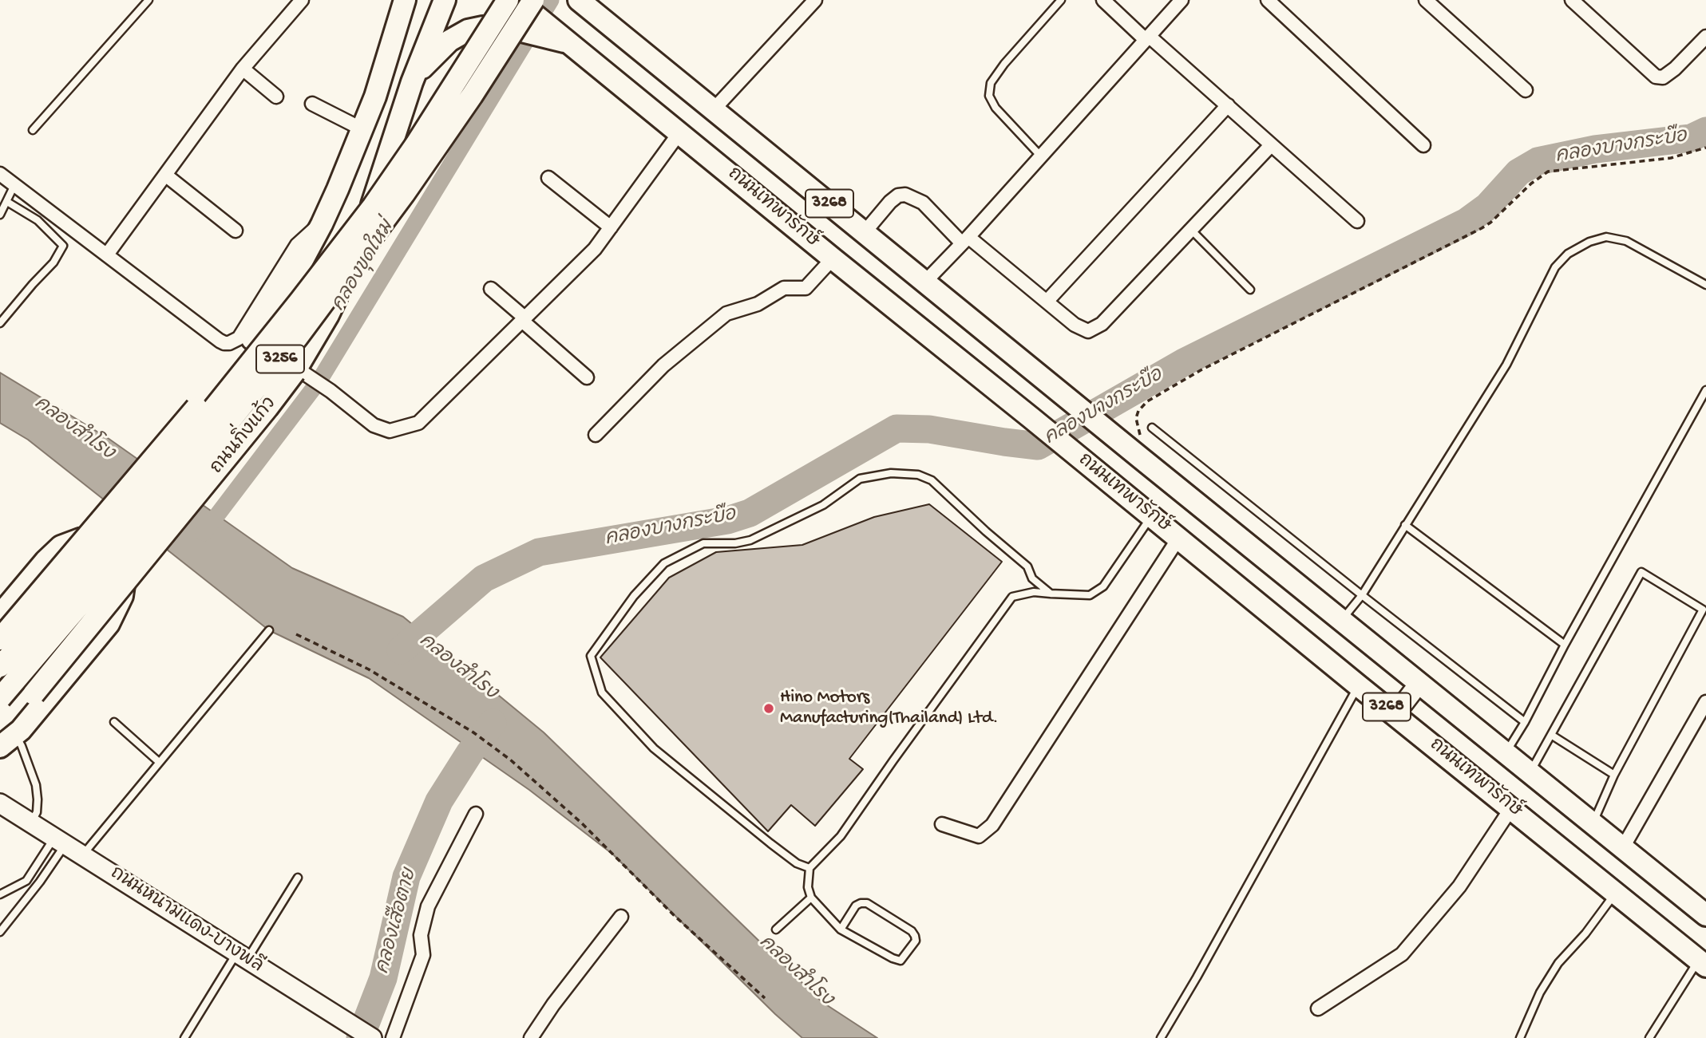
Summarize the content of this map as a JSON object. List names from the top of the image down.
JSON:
{
  "streets": {
    "main road": [
      "3268",
      "ถนนเทพารักษ์",
      "3256",
      "ถนนกิ่งแก้ว",
      "ถนนหนามแดง-บางพลี"
    ]
  },
  "water": [
    "คลองบางกระบือ",
    "คลองขุดใหม่",
    "คลองสำโรง",
    "คลองเสือตาย"
  ],
  "places": ["Hino Motors Manufacturing(Thailand) Ltd."]
}
